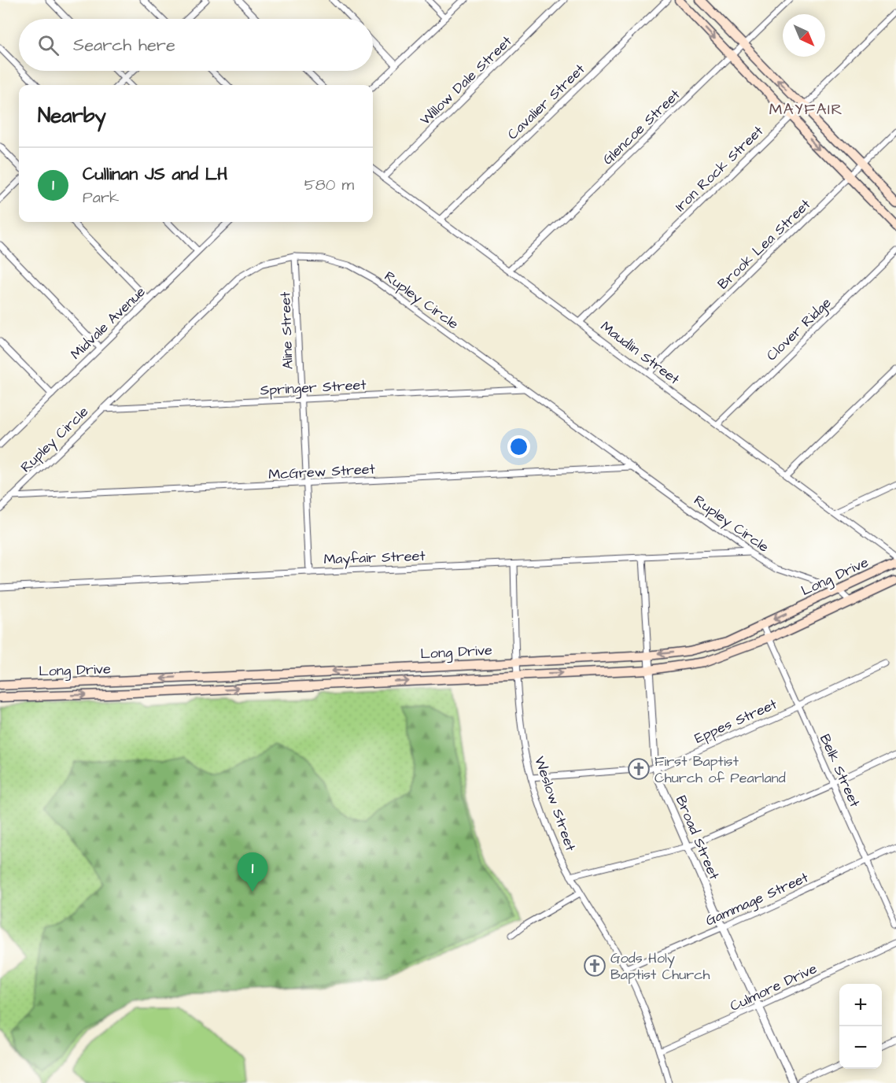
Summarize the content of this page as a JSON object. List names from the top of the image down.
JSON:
{
  "streets": {
    "main road": ["Long Drive"],
    "street": [
      "Willow Dale Street",
      "Cavalier Street",
      "Glencoe Street",
      "Iron Rock Street",
      "Brook Lea Street",
      "Rupley Circle",
      "Midvale Avenue",
      "Clover Ridge",
      "Aline Street",
      "Maudlin Street",
      "Springer Street",
      "McGrew Street",
      "Mayfair Street",
      "Eppes Street",
      "Belk Street",
      "Weslow Street",
      "Broad Street",
      "Gammage Street",
      "Culmore Drive"
    ]
  },
  "crossings": [
    ["Willow Dale Street", "Maudlin Street"],
    ["Cavalier Street", "Maudlin Street"],
    ["Glencoe Street", "Maudlin Street"],
    ["Iron Rock Street", "Maudlin Street"],
    ["Brook Lea Street", "Maudlin Street"],
    ["Rupley Circle", "Aline Street"],
    ["Rupley Circle", "Springer Street"],
    ["Rupley Circle", "McGrew Street"],
    ["Rupley Circle", "Mayfair Street"],
    ["Rupley Circle", "Long Drive"],
    ["Clover Ridge", "Maudlin Street"],
    ["Aline Street", "Springer Street"],
    ["Aline Street", "McGrew Street"],
    ["Aline Street", "Mayfair Street"],
    ["Mayfair Street", "Weslow Street"],
    ["Mayfair Street", "Broad Street"],
    ["Long Drive", "Belk Street"],
    ["Long Drive", "Weslow Street"],
    ["Long Drive", "Broad Street"],
    ["Eppes Street", "Belk Street"],
    ["Eppes Street", "Weslow Street"],
    ["Eppes Street", "Broad Street"],
    ["Belk Street", "Gammage Street"],
    ["Weslow Street", "Gammage Street"],
    ["Weslow Street", "Culmore Drive"],
    ["Broad Street", "Gammage Street"],
    ["Broad Street", "Culmore Drive"]
  ],
  "districts": ["MAYFAIR"],
  "places": {
    "church": ["First Baptist Church of Pearland", "Gods Holy Baptist Church"]
  },
  "north": "bottom right",
  "page": {
    "search": "Search here",
    "heading": "Nearby",
    "list": [
      {
        "mark": "1",
        "name": "Cullinan JS and LH",
        "note": "Park",
        "value": "580 m"
      }
    ],
    "pins": "1",
    "map_buttons": ["+", "−"]
  }
}
